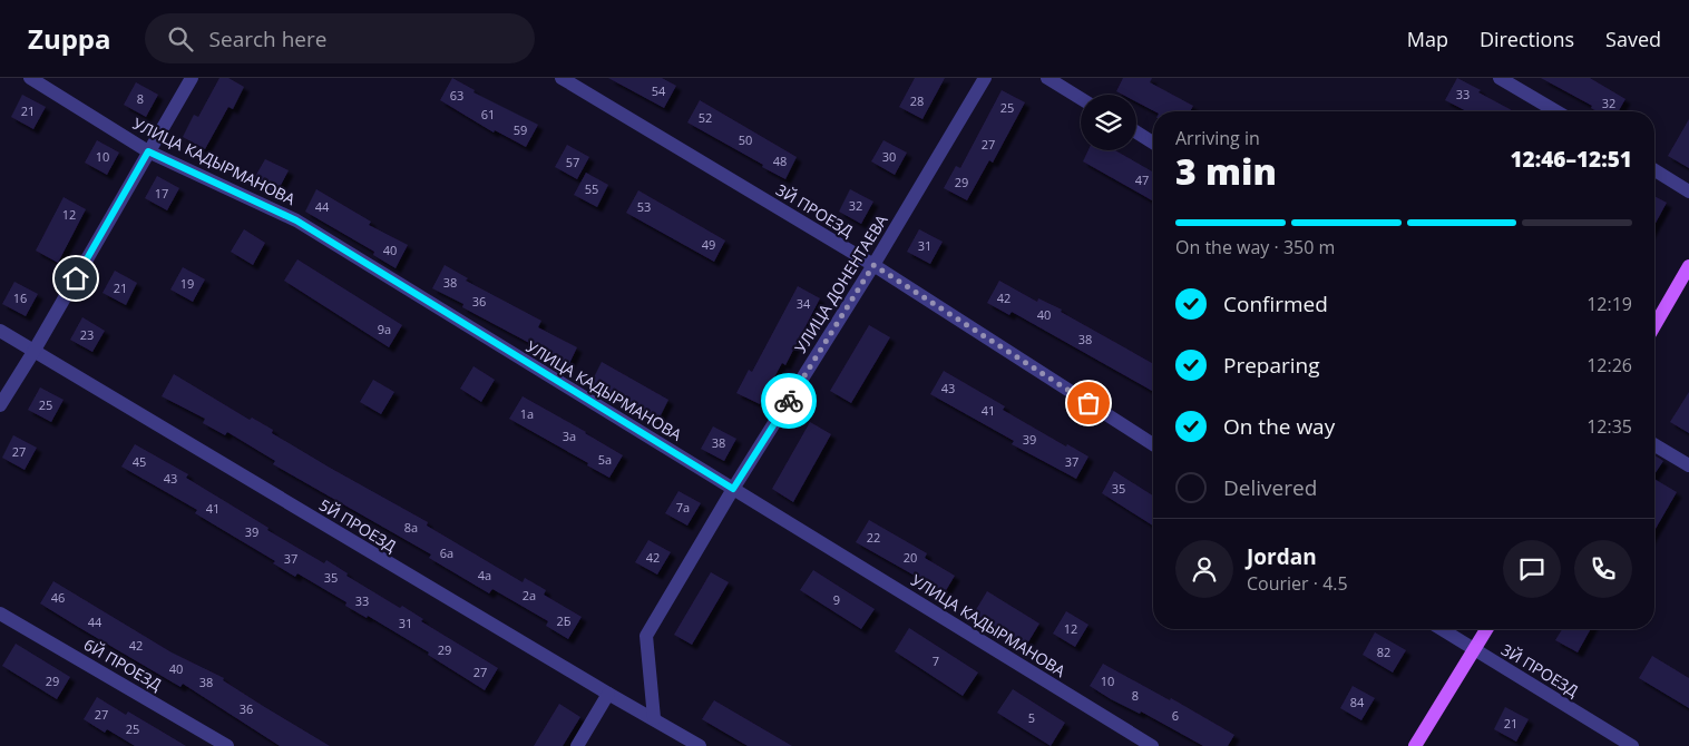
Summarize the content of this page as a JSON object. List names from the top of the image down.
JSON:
{
  "streets": {
    "street": [
      "УЛИЦА КАДЫРМАНОВА",
      "3Й ПРОЕЗД",
      "УЛИЦА ДОНЕНТАЕВА",
      "5Й ПРОЕЗД",
      "6Й ПРОЕЗД"
    ]
  },
  "crossings": [
    ["УЛИЦА КАДЫРМАНОВА", "УЛИЦА ДОНЕНТАЕВА"],
    ["3Й ПРОЕЗД", "УЛИЦА ДОНЕНТАЕВА"],
    ["УЛИЦА ДОНЕНТАЕВА", "5Й ПРОЕЗД"]
  ],
  "house_numbers": [
    "54",
    "33",
    "63",
    "8",
    "28",
    "32",
    "25",
    "21",
    "61",
    "52",
    "59",
    "50",
    "27",
    "10",
    "30",
    "48",
    "57",
    "47",
    "29",
    "55",
    "17",
    "32",
    "44",
    "53",
    "12",
    "49",
    "31",
    "40",
    "38",
    "19",
    "21",
    "16",
    "42",
    "36",
    "34",
    "40",
    "9а",
    "23",
    "38",
    "43",
    "25",
    "41",
    "1а",
    "3а",
    "39",
    "38",
    "27",
    "5а",
    "45",
    "37",
    "43",
    "35",
    "7а",
    "41",
    "8а",
    "39",
    "22",
    "6а",
    "42",
    "20",
    "37",
    "4а",
    "35",
    "2а",
    "46",
    "9",
    "33",
    "2Б",
    "44",
    "31",
    "12",
    "42",
    "29",
    "82",
    "7",
    "40",
    "27",
    "29",
    "10",
    "38",
    "8",
    "84",
    "36",
    "27",
    "6",
    "5",
    "21",
    "25"
  ],
  "page": {
    "header": "Zuppa",
    "search": "Search here",
    "nav": ["Map", "Directions", "Saved"],
    "heading": ["3 min", "Arriving in", "12:46–12:51"],
    "panel": ["Jordan", "Courier · 4.5"],
    "bar": "On the way · 350 m",
    "list": [
      ["Confirmed", "12:19"],
      ["Preparing", "12:26"],
      ["On the way", "12:35"],
      "Delivered"
    ]
  }
}
